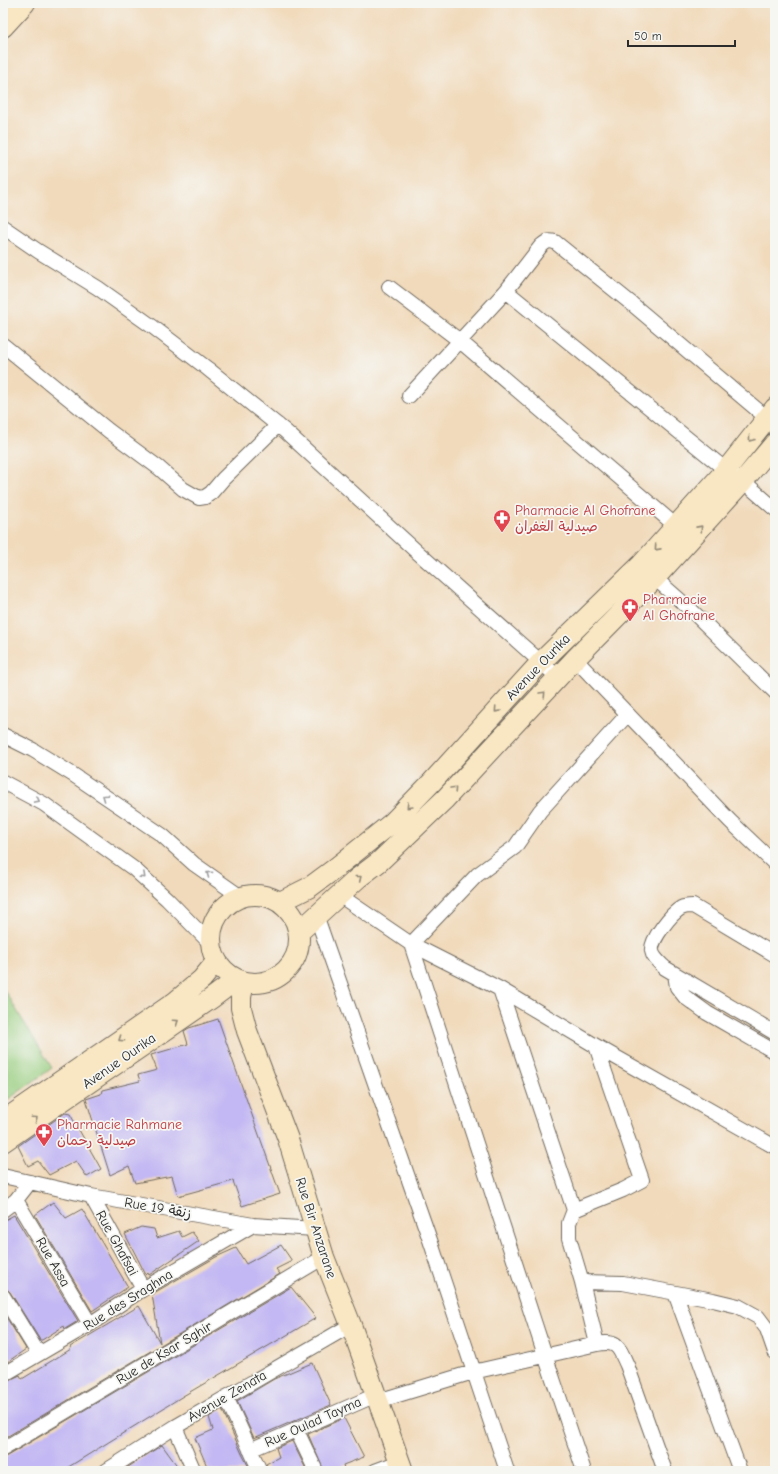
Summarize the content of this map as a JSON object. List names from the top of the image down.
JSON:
{
  "streets": {
    "street": [
      "Avenue Ourika",
      "Rue 19 زنقة",
      "Rue Bir Anzarane",
      "Rue Ghafsai",
      "Rue Assa",
      "Rue des Sraghna",
      "Rue de Ksar Sghir",
      "Avenue Zenata",
      "Rue Oulad Tayma"
    ]
  },
  "crossings": [
    ["Avenue Ourika", "Rue Bir Anzarane"],
    ["Rue 19 زنقة", "Rue Bir Anzarane"],
    ["Rue 19 زنقة", "Rue Ghafsai"],
    ["Rue 19 زنقة", "Rue des Sraghna"],
    ["Rue Bir Anzarane", "Rue de Ksar Sghir"],
    ["Rue Bir Anzarane", "Avenue Zenata"],
    ["Rue Bir Anzarane", "Rue Oulad Tayma"],
    ["Rue Ghafsai", "Rue des Sraghna"],
    ["Rue Assa", "Rue des Sraghna"]
  ],
  "places": {
    "pharmacy": ["Pharmacie Al Ghofrane صيدلية الغفران", "Pharmacie Al Ghofrane", "Pharmacie Rahmane صيدلية رحمان"]
  },
  "scale_bar": "50 m"
}
